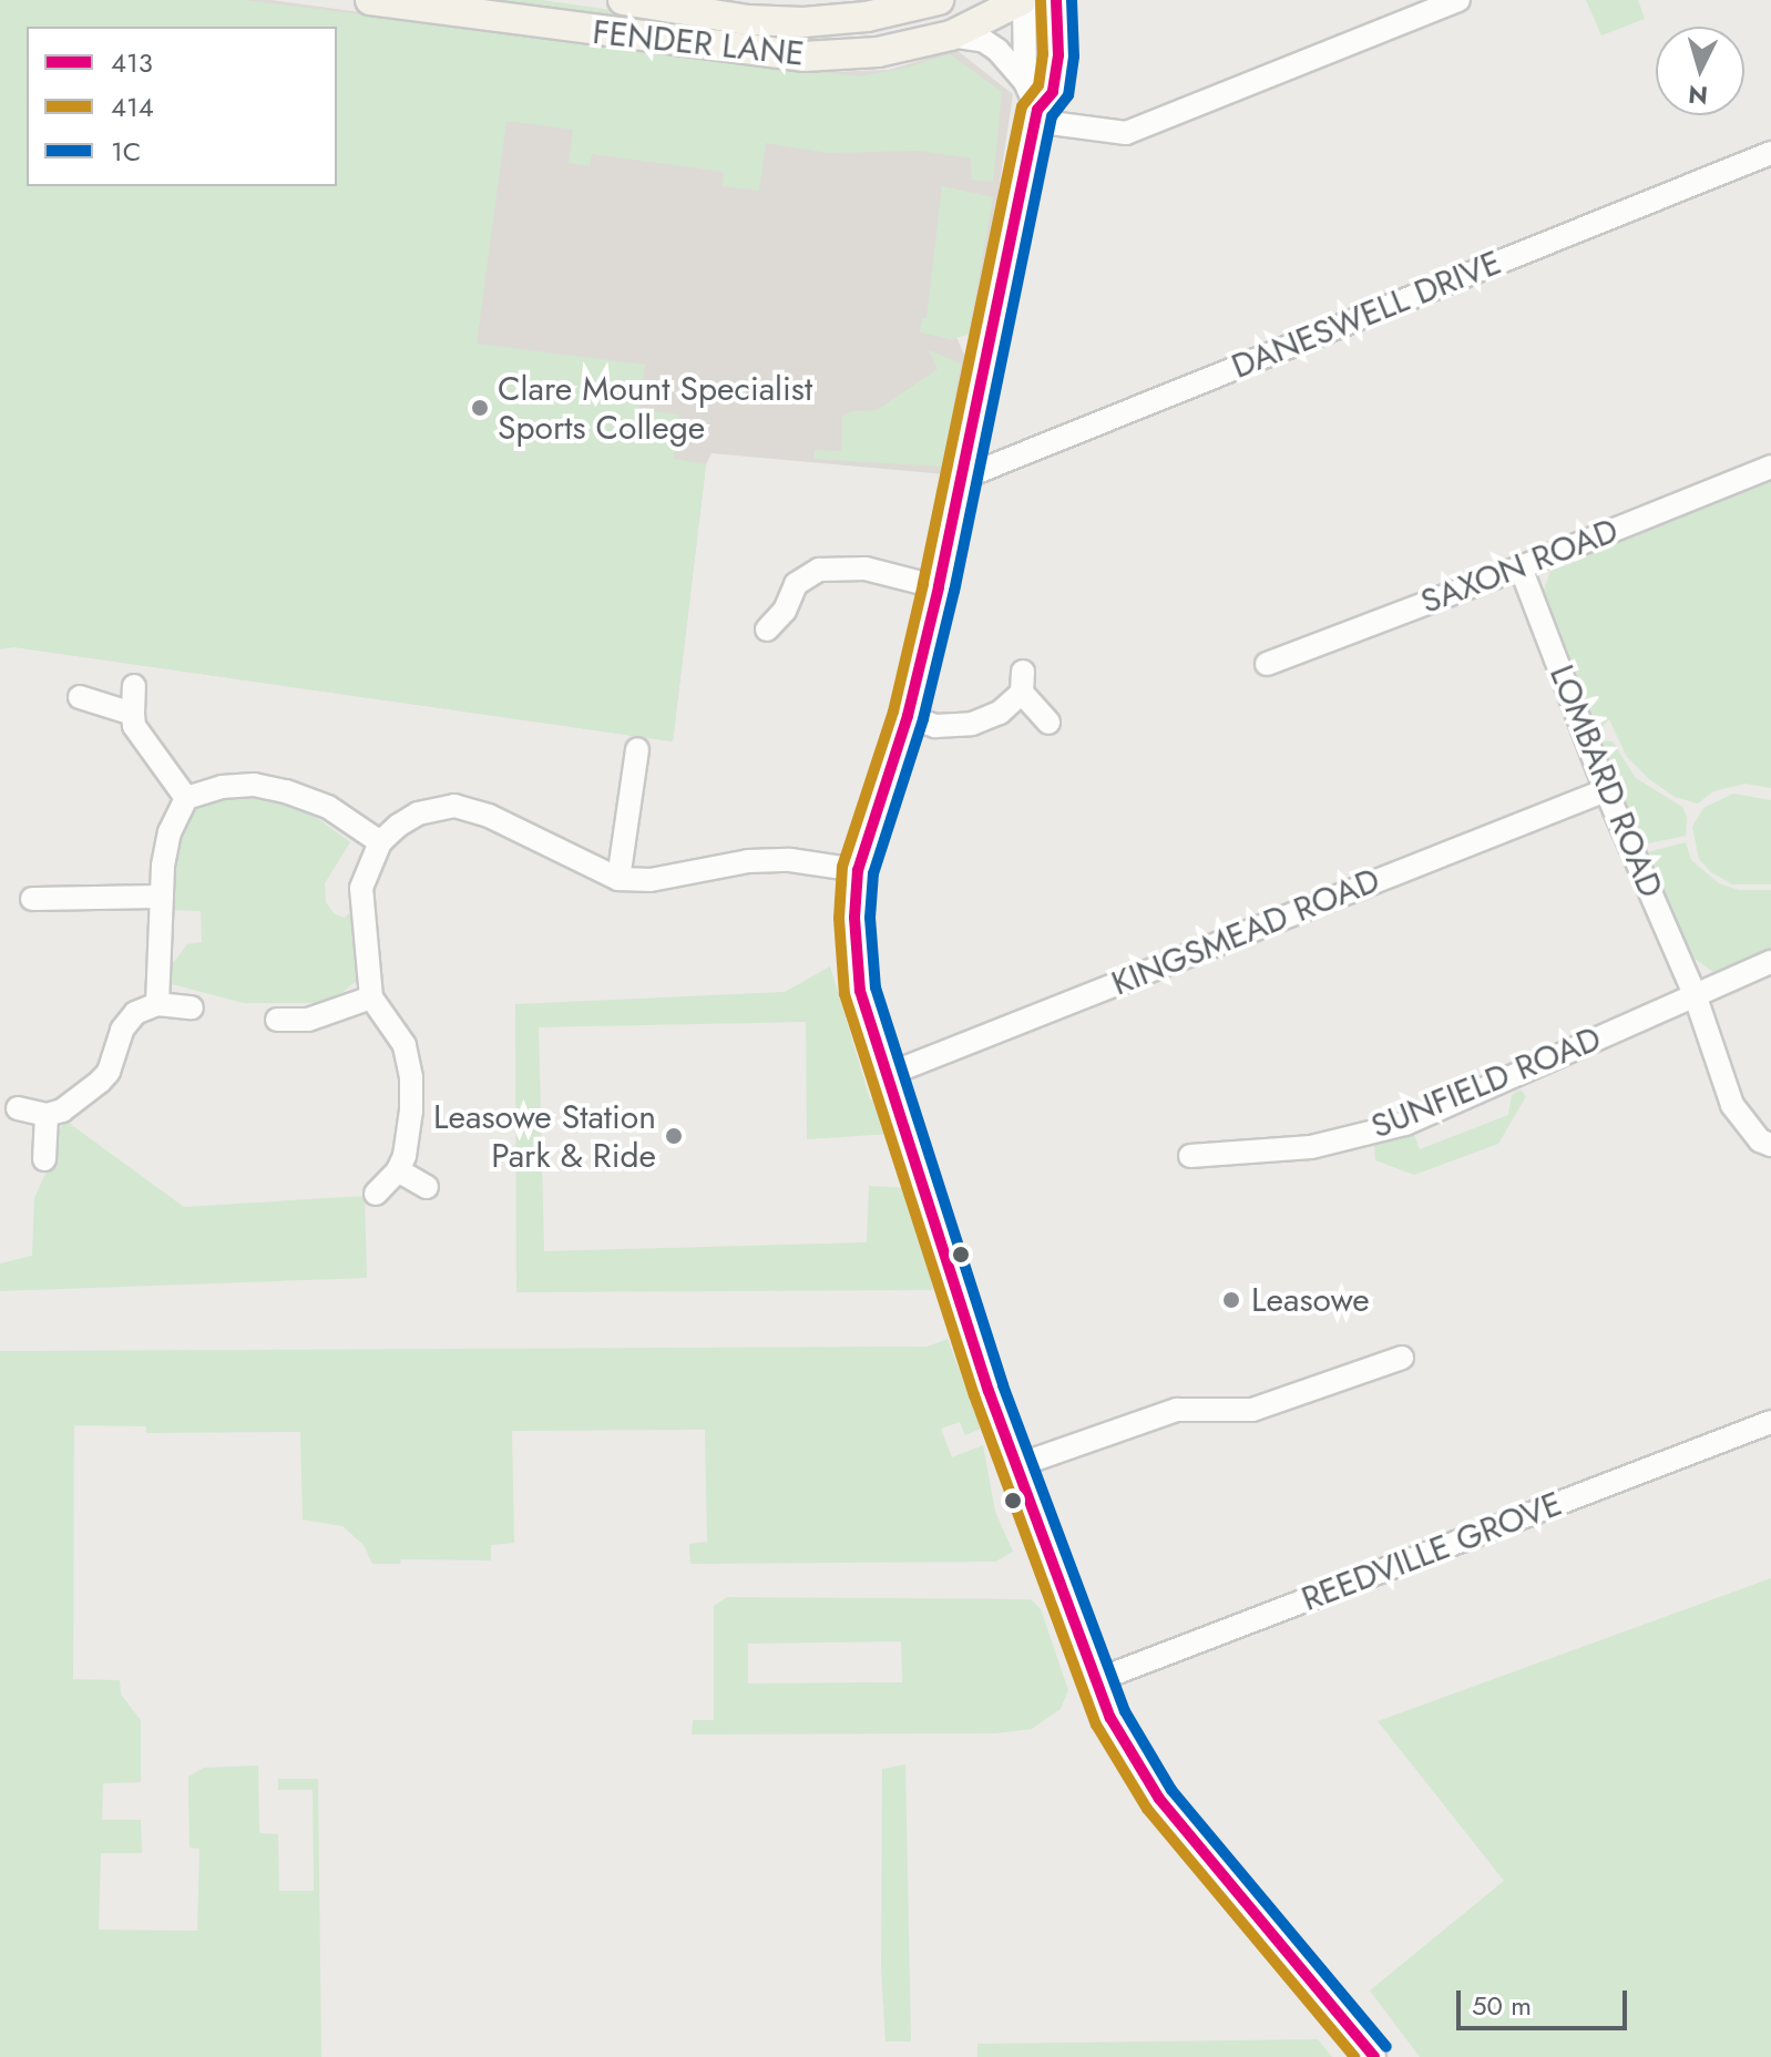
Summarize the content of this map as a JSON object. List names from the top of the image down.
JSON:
{
  "streets": {
    "main road": ["FENDER LANE"],
    "street": [
      "DANESWELL DRIVE",
      "SAXON ROAD",
      "LOMBARD ROAD",
      "KINGSMEAD ROAD",
      "SUNFIELD ROAD",
      "REEDVILLE GROVE"
    ]
  },
  "crossings": [
    ["SAXON ROAD", "LOMBARD ROAD"],
    ["LOMBARD ROAD", "KINGSMEAD ROAD"],
    ["LOMBARD ROAD", "SUNFIELD ROAD"]
  ],
  "places": ["Clare Mount Specialist Sports College", "Leasowe Station Park & Ride", "Leasowe"],
  "lines": ["transit line 413", "transit line 1C", "transit line 414"],
  "legend": ["413", "414", "1C"],
  "scale_bar": "50 m",
  "north": "bottom"
}
